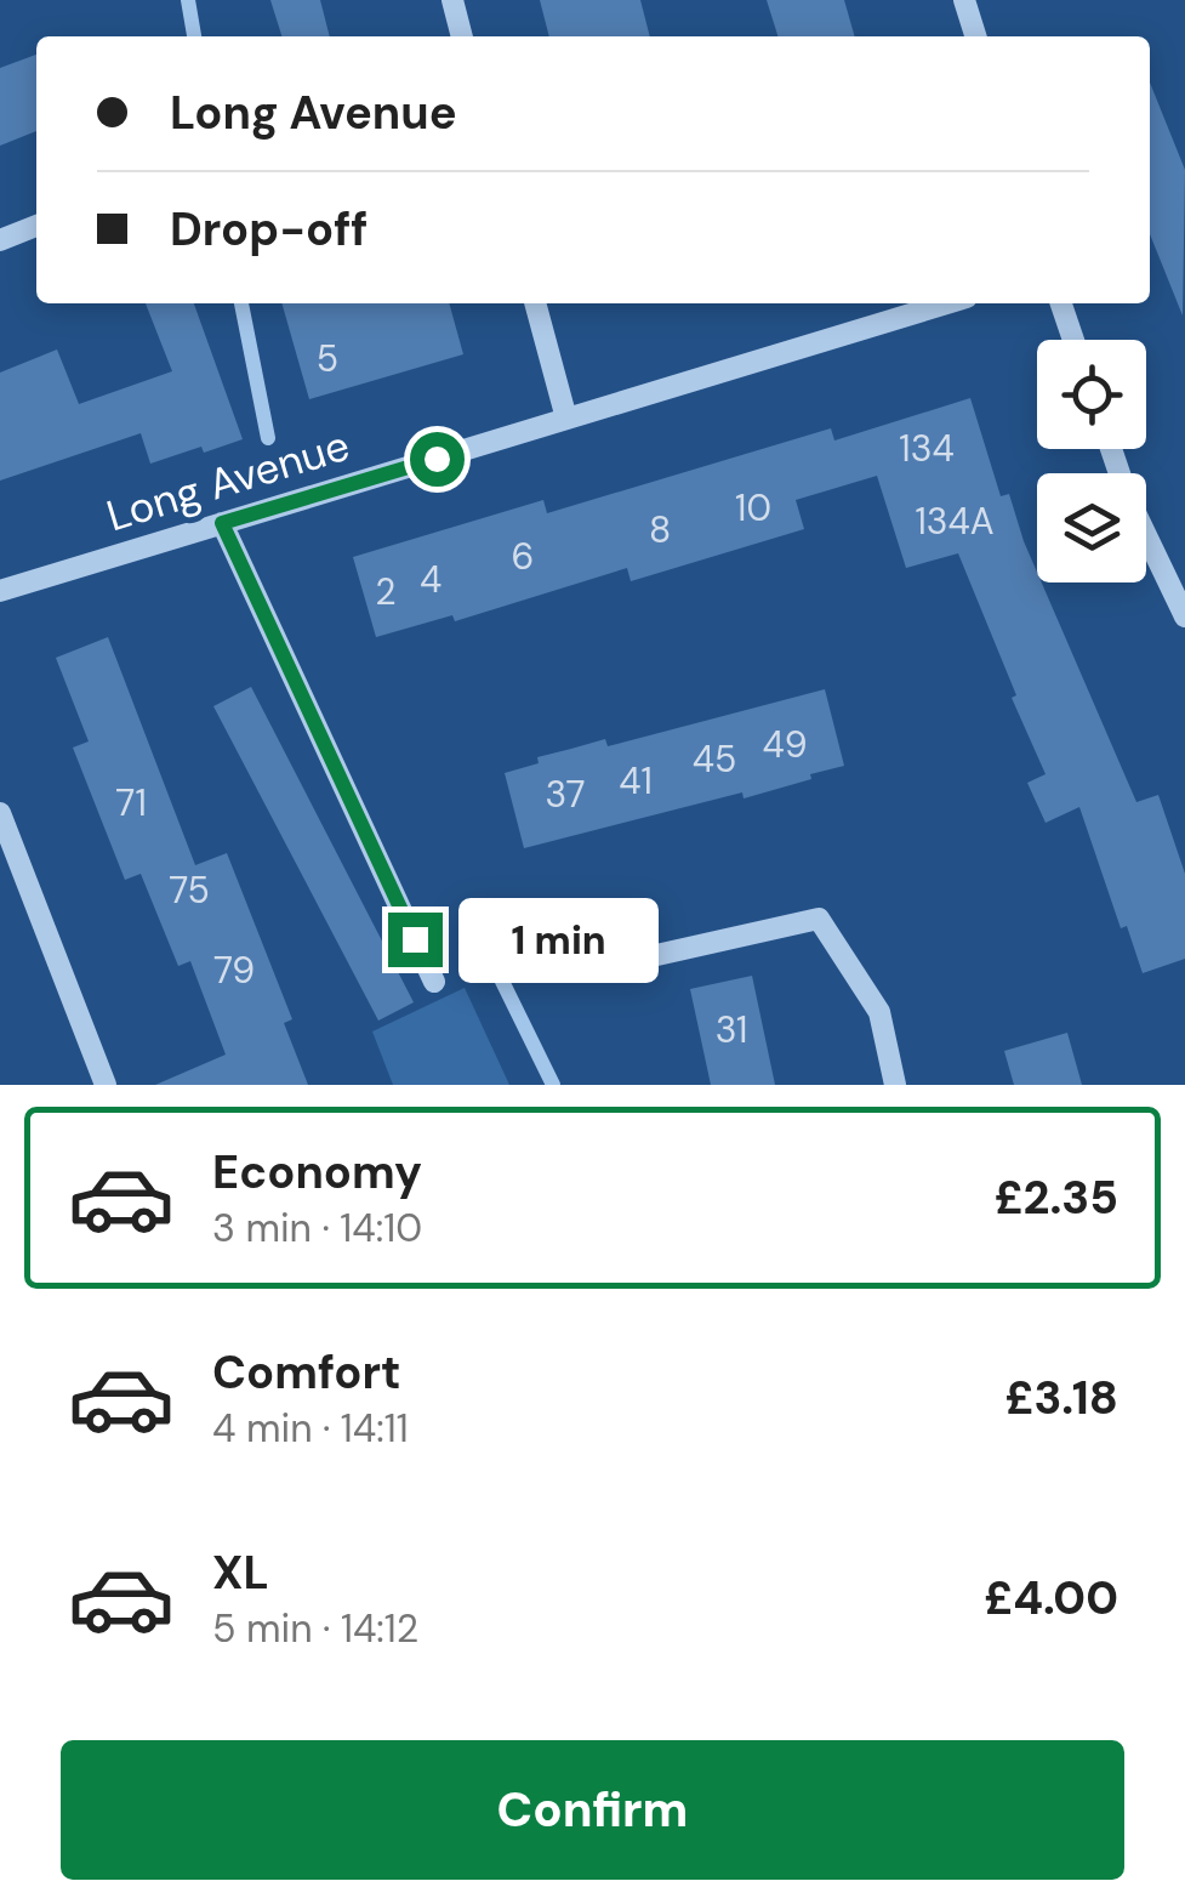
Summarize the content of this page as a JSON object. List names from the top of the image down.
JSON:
{
  "streets": {
    "street": ["Long Avenue"]
  },
  "house_numbers": [
    "5",
    "134",
    "10",
    "134A",
    "8",
    "6",
    "4",
    "2",
    "49",
    "45",
    "41",
    "37",
    "71",
    "75",
    "79",
    "31"
  ],
  "page": {
    "banner": ["Long Avenue", "Drop-off"],
    "bubble": "1 min",
    "list": [
      {
        "name": "Economy",
        "note": "3 min · 14:10",
        "value": "£2.35"
      },
      {
        "name": "Comfort",
        "note": "4 min · 14:11",
        "value": "£3.18"
      },
      {
        "name": "XL",
        "note": "5 min · 14:12",
        "value": "£4.00"
      }
    ],
    "buttons": "Confirm"
  }
}
